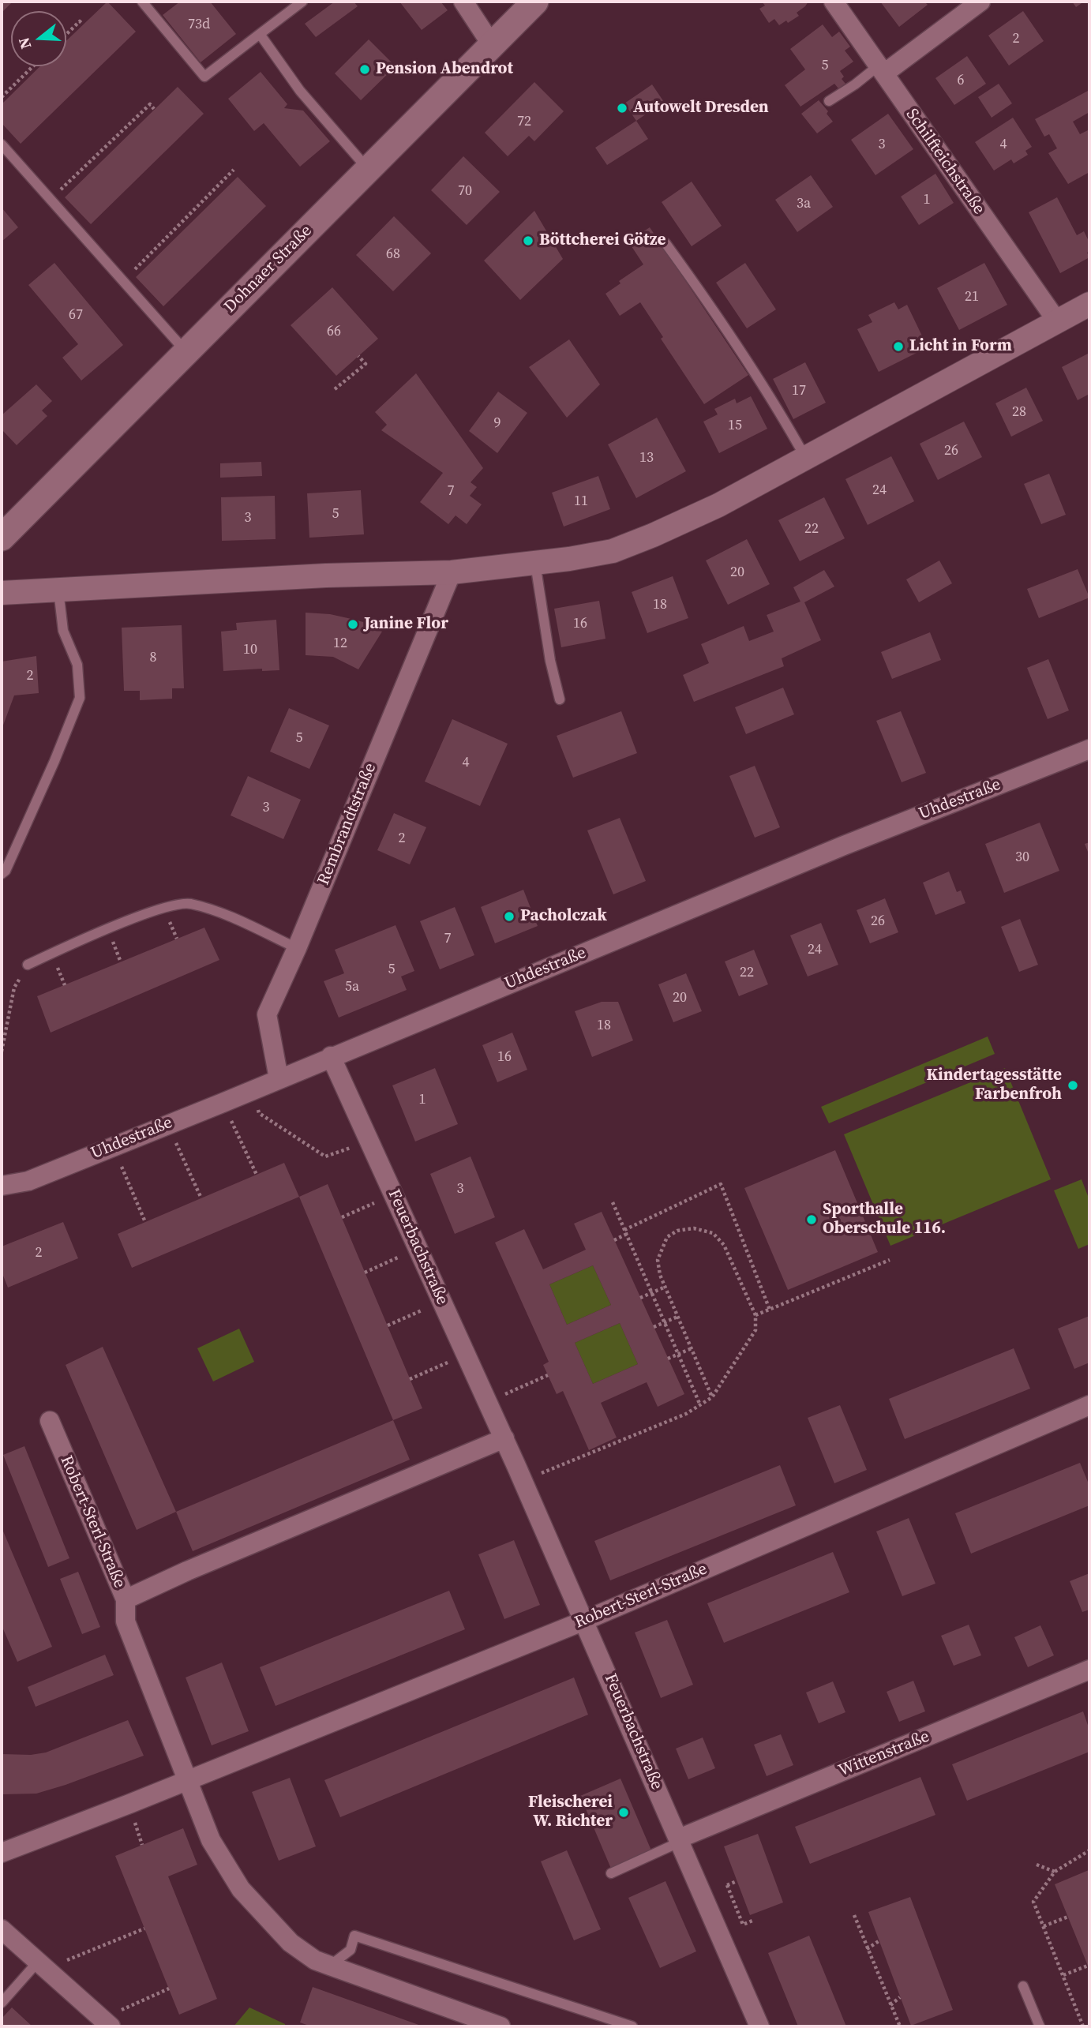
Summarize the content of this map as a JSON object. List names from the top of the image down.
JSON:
{
  "streets": {
    "main road": ["Dohnaer Straße"],
    "street": [
      "Schilfteichstraße",
      "Uhdestraße",
      "Rembrandtstraße",
      "Feuerbachstraße",
      "Robert-Sterl-Straße",
      "Wittenstraße"
    ]
  },
  "crossings": [
    ["Uhdestraße", "Rembrandtstraße"],
    ["Uhdestraße", "Feuerbachstraße"],
    ["Feuerbachstraße", "Robert-Sterl-Straße"],
    ["Feuerbachstraße", "Wittenstraße"]
  ],
  "places": [
    "Pension Abendrot",
    "Autowelt Dresden",
    "Böttcherei Götze",
    "Licht in Form",
    "Janine Flor",
    "Pacholczak",
    "Kindertagesstätte Farbenfroh",
    "Sporthalle Oberschule 116.",
    "Fleischerei W. Richter"
  ],
  "house_numbers": [
    "73d",
    "2",
    "5",
    "6",
    "72",
    "3",
    "4",
    "70",
    "1",
    "3a",
    "68",
    "21",
    "67",
    "66",
    "17",
    "28",
    "9",
    "15",
    "26",
    "13",
    "24",
    "7",
    "11",
    "5",
    "3",
    "22",
    "20",
    "18",
    "16",
    "12",
    "10",
    "8",
    "2",
    "5",
    "4",
    "3",
    "2",
    "30",
    "26",
    "7",
    "24",
    "5",
    "22",
    "5a",
    "20",
    "18",
    "16",
    "1",
    "3",
    "2"
  ],
  "north": "left"
}
